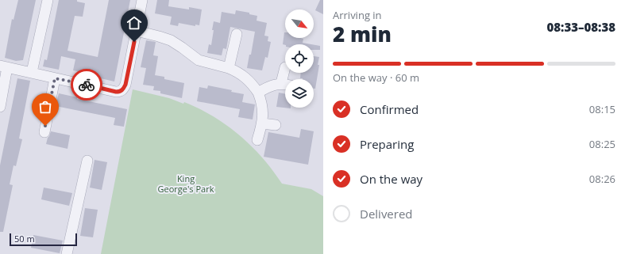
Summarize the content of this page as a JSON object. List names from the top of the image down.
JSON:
{
  "parks": ["King George's Park"],
  "scale_bar": "50 m",
  "north": "bottom right",
  "page": {
    "heading": ["2 min", "Arriving in", "08:33–08:38"],
    "bar": "On the way · 60 m",
    "list": [
      ["Confirmed", "08:15"],
      ["Preparing", "08:25"],
      ["On the way", "08:26"],
      "Delivered"
    ],
    "scale": "50 m"
  }
}
